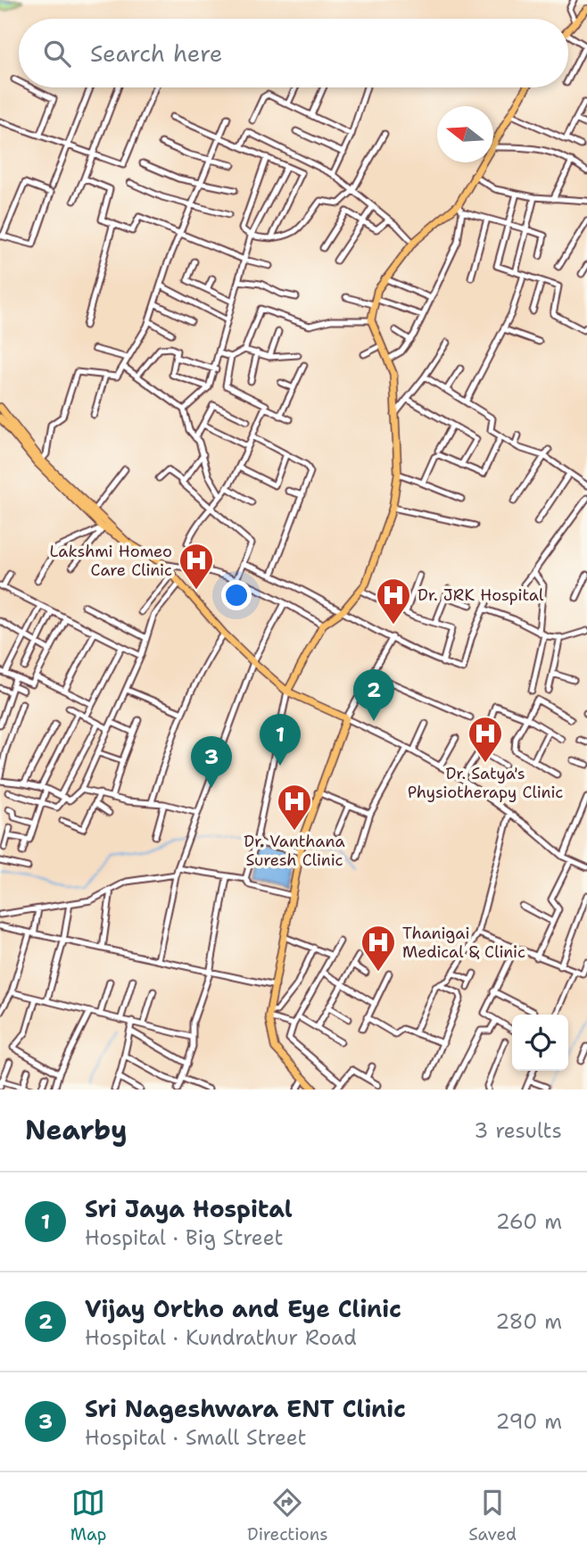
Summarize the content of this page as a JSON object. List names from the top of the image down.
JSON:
{
  "places": {
    "hospital": [
      "Lakshmi Homeo Care Clinic",
      "Dr. JRK Hospital",
      "Dr. Satya's Physiotherapy Clinic",
      "Dr. Vanthana Suresh Clinic",
      "Thanigai Medical & Clinic"
    ]
  },
  "north": "left",
  "page": {
    "search": "Search here",
    "pins": ["2", "1", "3"],
    "heading": ["Nearby", "3 results"],
    "list": [
      {
        "mark": "1",
        "name": "Sri Jaya Hospital",
        "note": "Hospital · Big Street",
        "value": "260 m"
      },
      {
        "mark": "2",
        "name": "Vijay Ortho and Eye Clinic",
        "note": "Hospital · Kundrathur Road",
        "value": "280 m"
      },
      {
        "mark": "3",
        "name": "Sri Nageshwara ENT Clinic",
        "note": "Hospital · Small Street",
        "value": "290 m"
      }
    ],
    "nav": ["Map", "Directions", "Saved"]
  }
}
